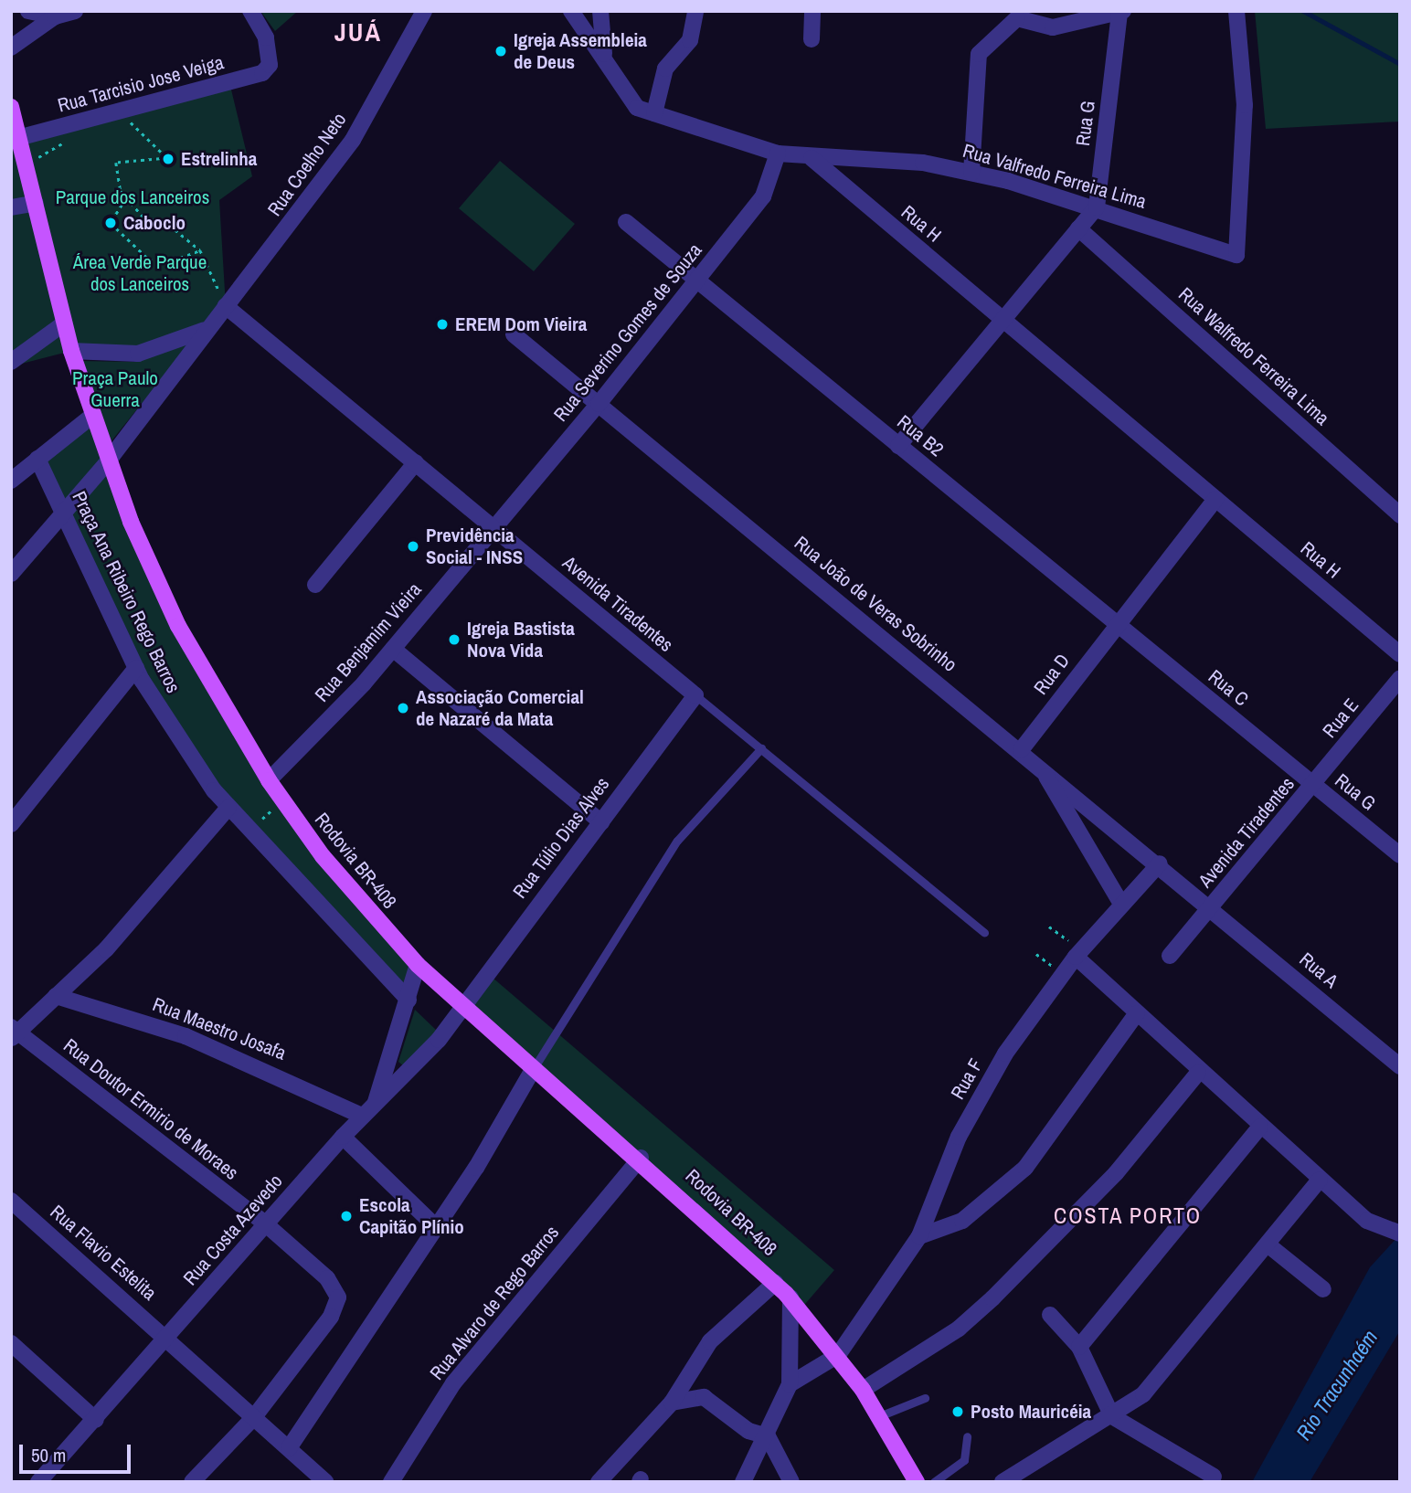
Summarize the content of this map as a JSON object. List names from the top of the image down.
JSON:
{
  "streets": {
    "main road": ["Rodovia BR-408"],
    "street": [
      "Rua Tarcisio Jose Veiga",
      "Rua G",
      "Rua Coelho Neto",
      "Rua Valfredo Ferreira Lima",
      "Rua H",
      "Rua Severino Gomes de Souza",
      "Rua Walfredo Ferreira Lima",
      "Rua B2",
      "Praça Ana Ribeiro Rego Barros",
      "Avenida Tiradentes",
      "Rua João de Veras Sobrinho",
      "Rua Benjamim Vieira",
      "Rua D",
      "Rua C",
      "Rua E",
      "Rua Túlio Dias Alves",
      "Rua A",
      "Rua Maestro Josafa",
      "Rua F",
      "Rua Doutor Ermirio de Moraes",
      "Rua Costa Azevedo",
      "Rua Flavio Estelita",
      "Rua Alvaro de Rego Barros"
    ]
  },
  "crossings": [
    ["Rua Tarcisio Jose Veiga", "Rodovia BR-408"],
    ["Rua G", "Rua Valfredo Ferreira Lima"],
    ["Rua G", "Avenida Tiradentes"],
    ["Rua G", "Rua C"],
    ["Rua G", "Rua E"],
    ["Rua Coelho Neto", "Praça Ana Ribeiro Rego Barros"],
    ["Rua Coelho Neto", "Avenida Tiradentes"],
    ["Rua Coelho Neto", "Rodovia BR-408"],
    ["Rua Valfredo Ferreira Lima", "Rua H"],
    ["Rua Valfredo Ferreira Lima", "Rua Severino Gomes de Souza"],
    ["Rua H", "Rua D"],
    ["Rua Severino Gomes de Souza", "Rua B2"],
    ["Rua Severino Gomes de Souza", "Avenida Tiradentes"],
    ["Rua Severino Gomes de Souza", "Rua João de Veras Sobrinho"],
    ["Rua Severino Gomes de Souza", "Rua Benjamim Vieira"],
    ["Rua B2", "Rua D"],
    ["Rua B2", "Rua C"],
    ["Avenida Tiradentes", "Rua João de Veras Sobrinho"],
    ["Avenida Tiradentes", "Rua Benjamim Vieira"],
    ["Avenida Tiradentes", "Rua C"],
    ["Avenida Tiradentes", "Rua E"],
    ["Avenida Tiradentes", "Rua Túlio Dias Alves"],
    ["Avenida Tiradentes", "Rua A"],
    ["Rua João de Veras Sobrinho", "Rua D"],
    ["Rua João de Veras Sobrinho", "Rua A"],
    ["Rua João de Veras Sobrinho", "Rua F"],
    ["Rua Benjamim Vieira", "Rodovia BR-408"],
    ["Rua D", "Rua C"],
    ["Rua C", "Rua E"],
    ["Rua Túlio Dias Alves", "Rodovia BR-408"],
    ["Rua Túlio Dias Alves", "Rua Costa Azevedo"],
    ["Rodovia BR-408", "Rua F"],
    ["Rodovia BR-408", "Rua Costa Azevedo"],
    ["Rodovia BR-408", "Rua Alvaro de Rego Barros"],
    ["Rua Maestro Josafa", "Rua Costa Azevedo"],
    ["Rua Doutor Ermirio de Moraes", "Rua Costa Azevedo"],
    ["Rua Doutor Ermirio de Moraes", "Rua Flavio Estelita"],
    ["Rua Costa Azevedo", "Rua Flavio Estelita"]
  ],
  "districts": ["JUÁ", "COSTA PORTO"],
  "water": ["Rio Tracunhaém"],
  "parks": ["Parque dos Lanceiros", "Área Verde Parque dos Lanceiros", "Praça Paulo Guerra"],
  "places": [
    "Igreja Assembleia de Deus",
    "Estrelinha",
    "Caboclo",
    "EREM Dom Vieira",
    "Previdência Social - INSS",
    "Igreja Bastista Nova Vida",
    "Associação Comercial de Nazaré da Mata",
    "Escola Capitão Plínio",
    "Posto Mauricéia"
  ],
  "scale_bar": "50 m"
}
